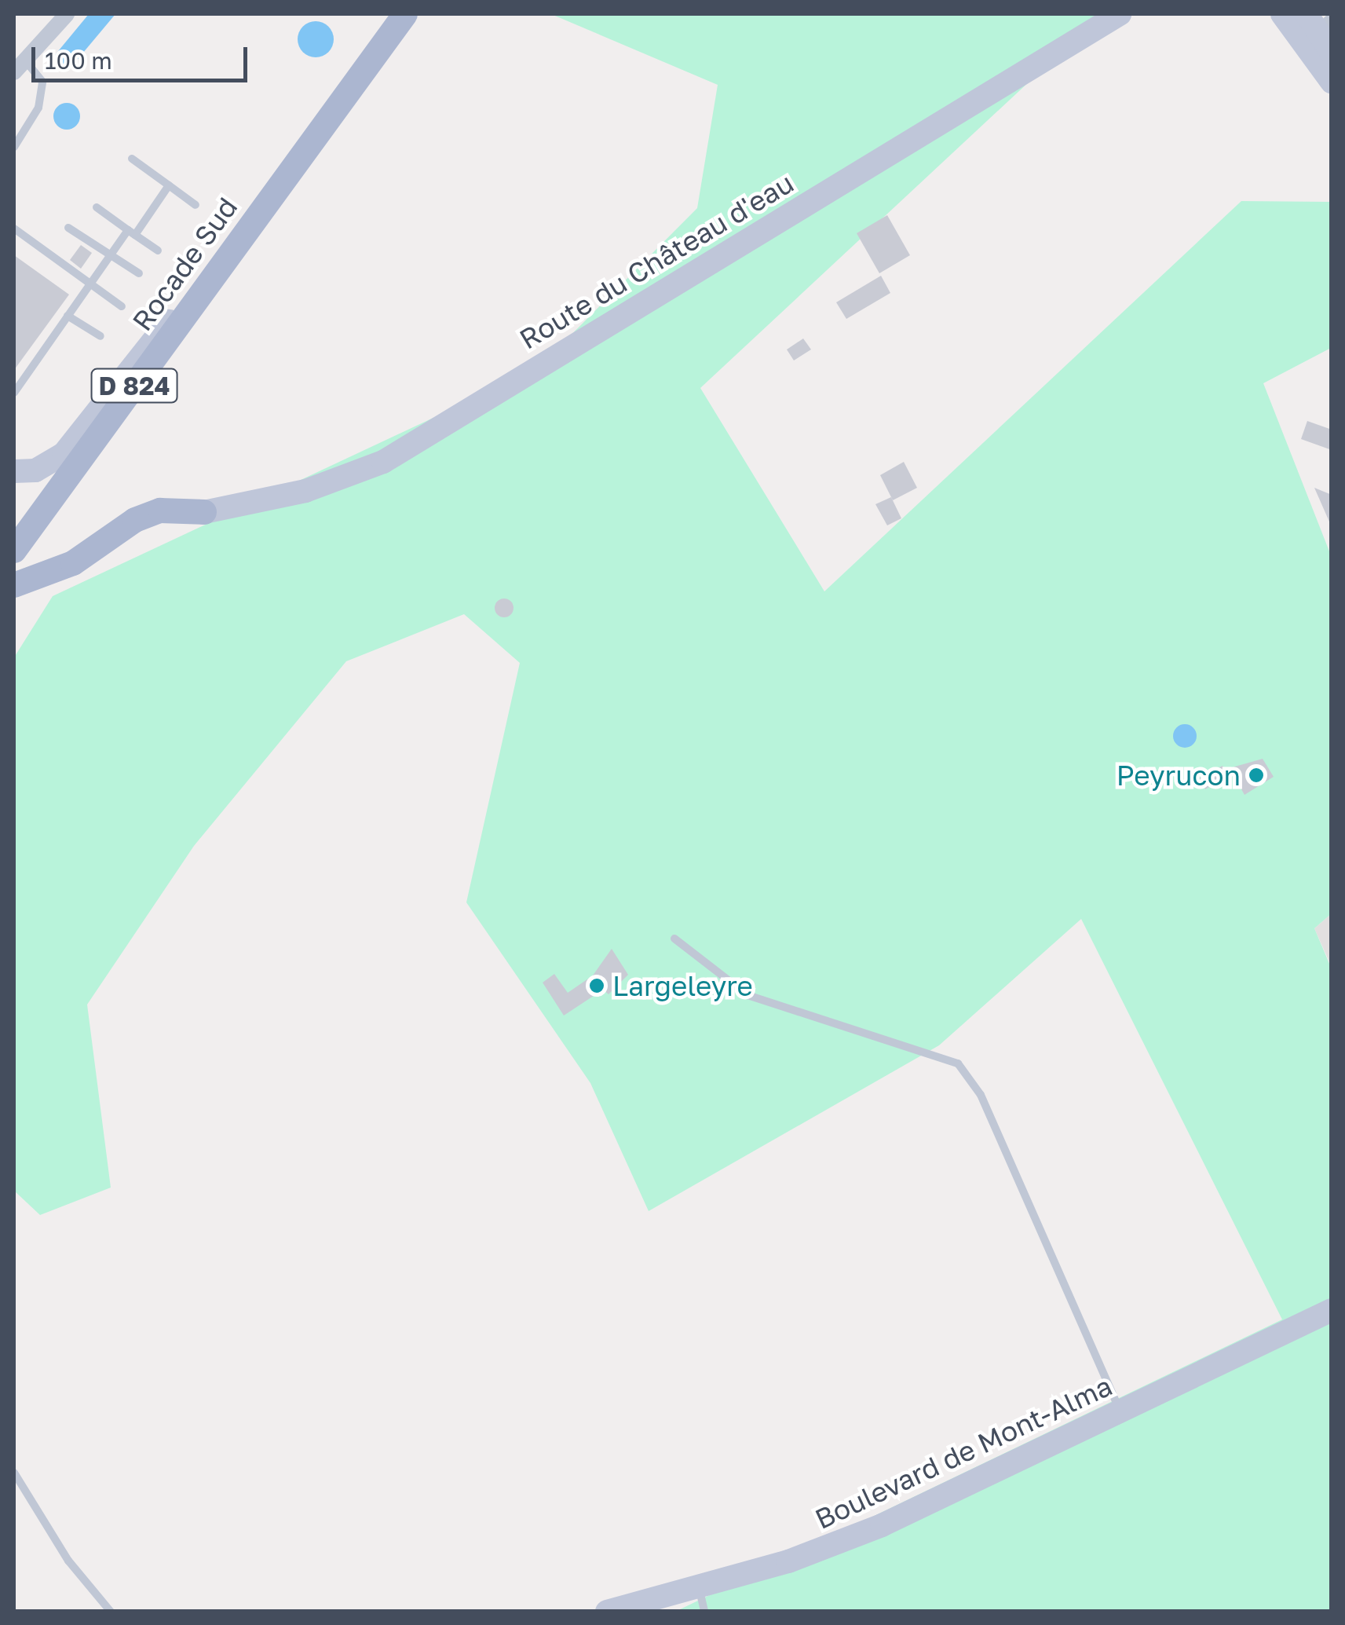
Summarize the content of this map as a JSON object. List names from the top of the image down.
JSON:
{
  "streets": {
    "main road": ["Rocade Sud", "D 824"],
    "street": ["Route du Château d'eau", "Boulevard de Mont-Alma"]
  },
  "places": ["Peyrucon", "Largeleyre"],
  "scale_bar": "100 m"
}
